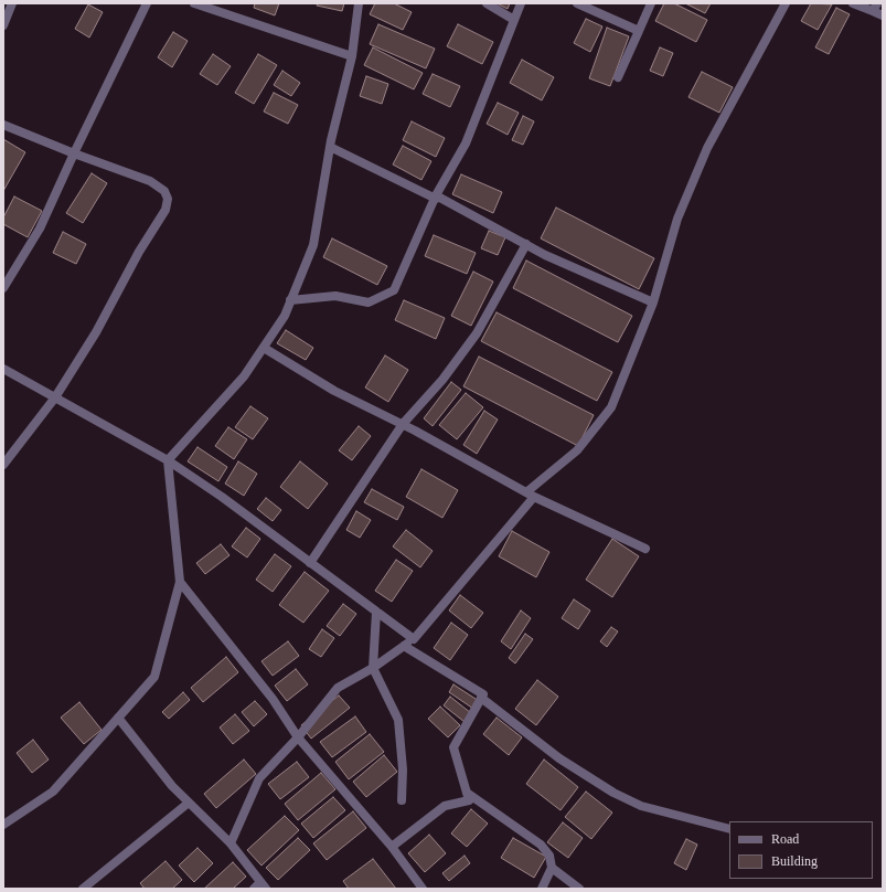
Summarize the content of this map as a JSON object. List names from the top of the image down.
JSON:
{
  "legend": ["Road", "Building"]
}
